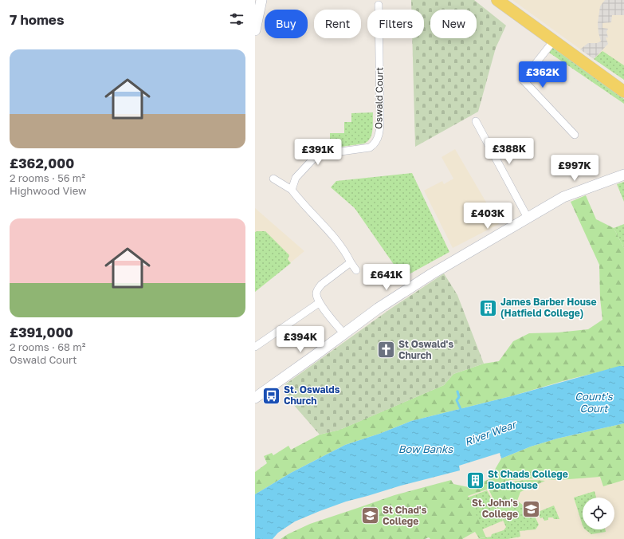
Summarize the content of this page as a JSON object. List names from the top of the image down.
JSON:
{
  "streets": {
    "street": ["Oswald Court"]
  },
  "water": ["Count's Court", "River Wear", "Bow Banks"],
  "places": {
    "building": ["James Barber House (Hatfield College)", "St Chads College Boathouse"],
    "church": ["St Oswald's Church"],
    "bus stop": ["St. Oswalds Church"],
    "school or university": ["St. John's College", "St Chad's College"]
  },
  "page": {
    "heading": "7 homes",
    "chip": [
      "Buy",
      "Rent",
      "Filters",
      "New"
    ],
    "list": [
      {
        "name": "£362,000",
        "note": "2 rooms · 56 m² · Highwood View"
      },
      {
        "name": "£391,000",
        "note": "2 rooms · 68 m² · Oswald Court"
      }
    ],
    "price": [
      "£362K",
      "£388K",
      "£391K",
      "£997K",
      "£403K",
      "£641K",
      "£394K"
    ]
  }
}
